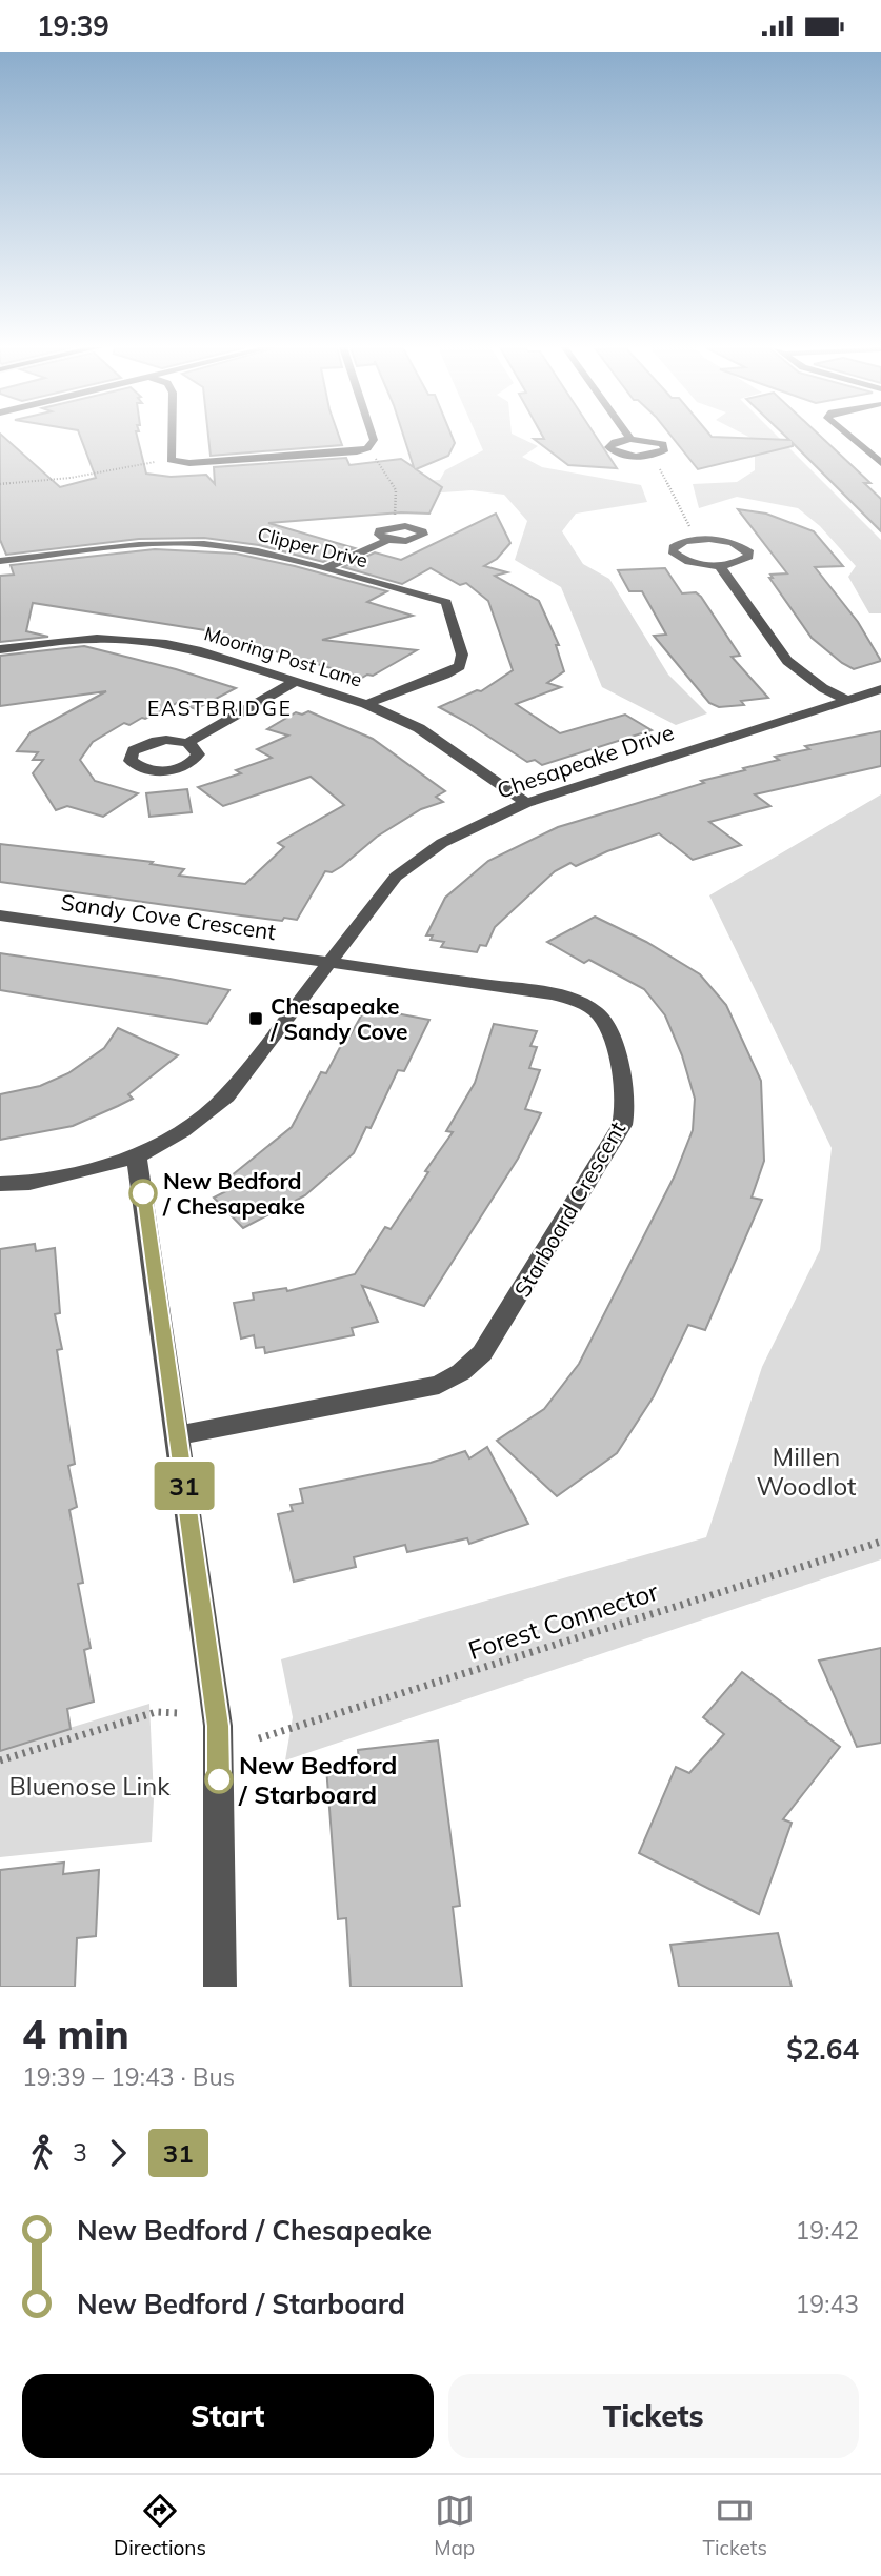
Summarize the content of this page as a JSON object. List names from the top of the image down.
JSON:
{
  "streets": {
    "street": [
      "Clipper Drive",
      "Mooring Post Lane",
      "Chesapeake Drive",
      "Sandy Cove Crescent",
      "Starboard Crescent"
    ],
    "path": ["Forest Connector"]
  },
  "crossings": [
    ["Clipper Drive", "Mooring Post Lane"],
    ["Mooring Post Lane", "Chesapeake Drive"],
    ["Chesapeake Drive", "Sandy Cove Crescent"],
    ["Chesapeake Drive", "Starboard Crescent"],
    ["Sandy Cove Crescent", "Starboard Crescent"]
  ],
  "districts": ["EASTBRIDGE"],
  "parks": ["Millen Woodlot", "Bluenose Link"],
  "places": {
    "transit": ["Chesapeake / Sandy Cove"],
    "other": ["New Bedford / Chesapeake", "New Bedford / Starboard"]
  },
  "lines": ["bus line 31"],
  "page": {
    "status": "19:39",
    "on_map": "31",
    "heading": ["4 min", "19:39 – 19:43 · Bus", "$2.64"],
    "legs": ["3", "31"],
    "list": [
      {
        "name": "New Bedford / Chesapeake",
        "value": "19:42"
      },
      {
        "name": "New Bedford / Starboard",
        "value": "19:43"
      }
    ],
    "buttons": ["Start", "Tickets"],
    "tabs": ["Directions", "Map", "Tickets"]
  }
}
